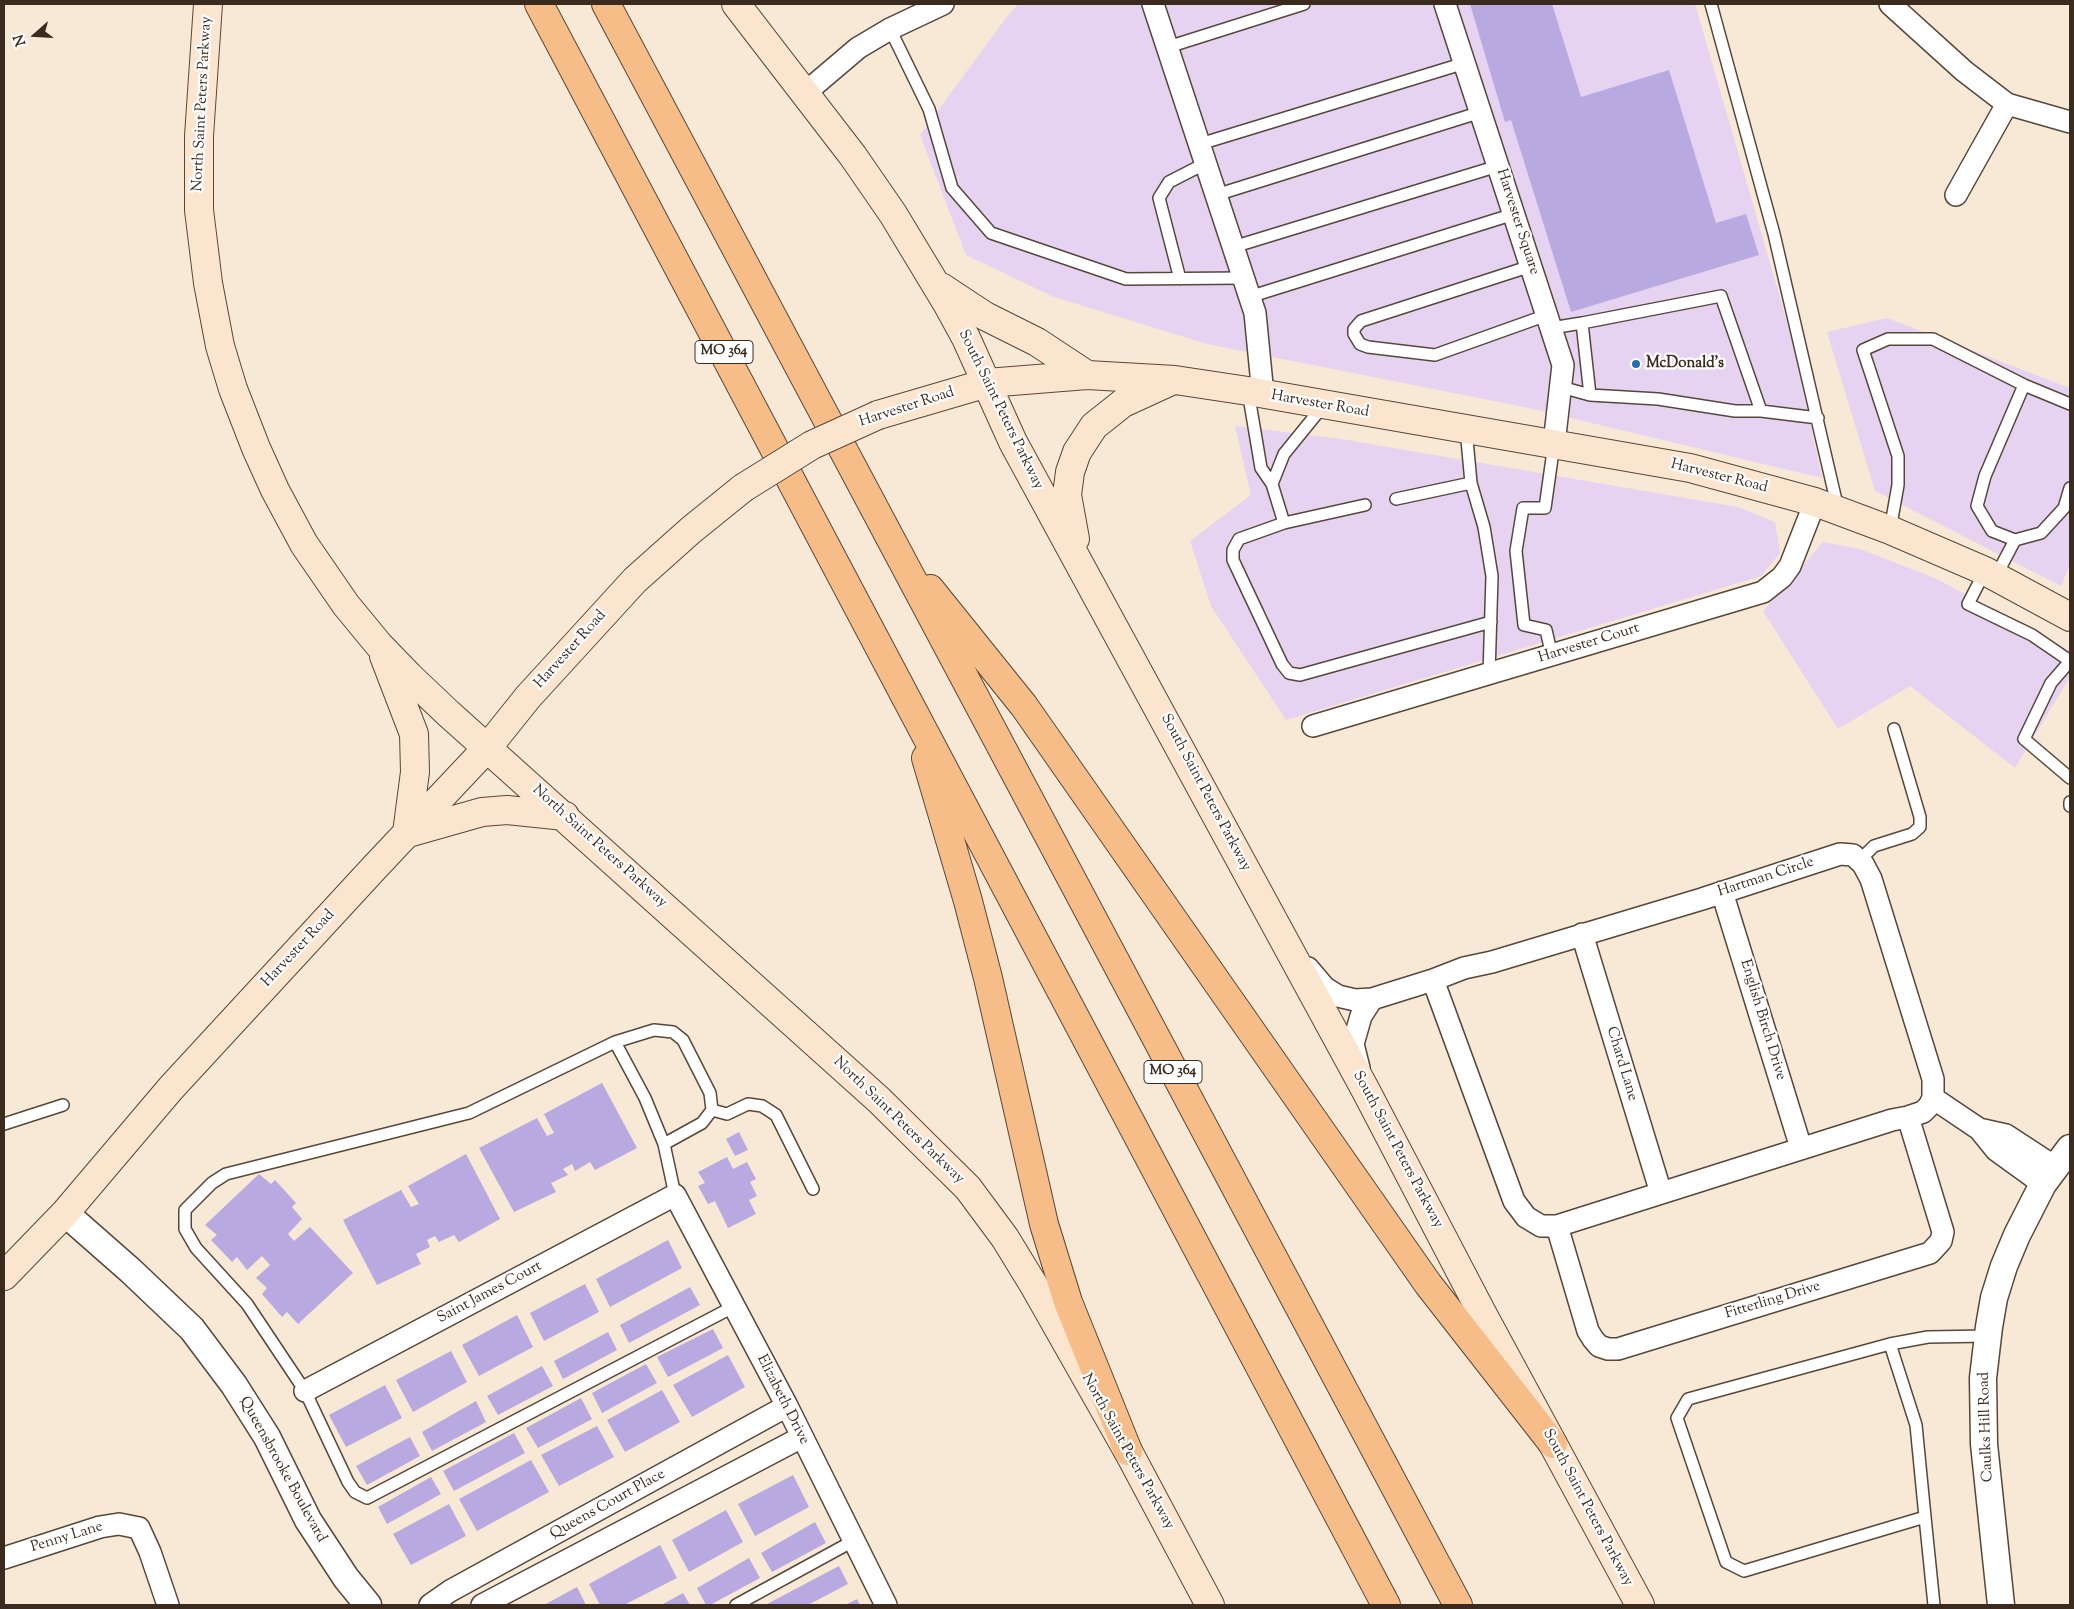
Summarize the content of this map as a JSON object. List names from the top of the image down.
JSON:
{
  "streets": {
    "highway": ["MO 364"],
    "main road": ["North Saint Peters Parkway", "Harvester Road", "South Saint Peters Parkway"],
    "street": [
      "Harvester Square",
      "Harvester Court",
      "Hartman Circle",
      "English Birch Drive",
      "Chard Lane",
      "Saint James Court",
      "Fitterling Drive",
      "Elizabeth Drive",
      "Caulks Hill Road",
      "Queensbrooke Boulevard",
      "Queens Court Place",
      "Penny Lane"
    ]
  },
  "crossings": [
    ["North Saint Peters Parkway", "Harvester Road"],
    ["Harvester Square", "Harvester Road"],
    ["Harvester Road", "South Saint Peters Parkway"],
    ["Harvester Road", "Harvester Court"],
    ["Harvester Road", "Queensbrooke Boulevard"],
    ["South Saint Peters Parkway", "Hartman Circle"],
    ["Hartman Circle", "English Birch Drive"],
    ["Hartman Circle", "Chard Lane"],
    ["Saint James Court", "Elizabeth Drive"],
    ["Elizabeth Drive", "Queens Court Place"]
  ],
  "places": ["McDonald's"],
  "north": "left"
}
